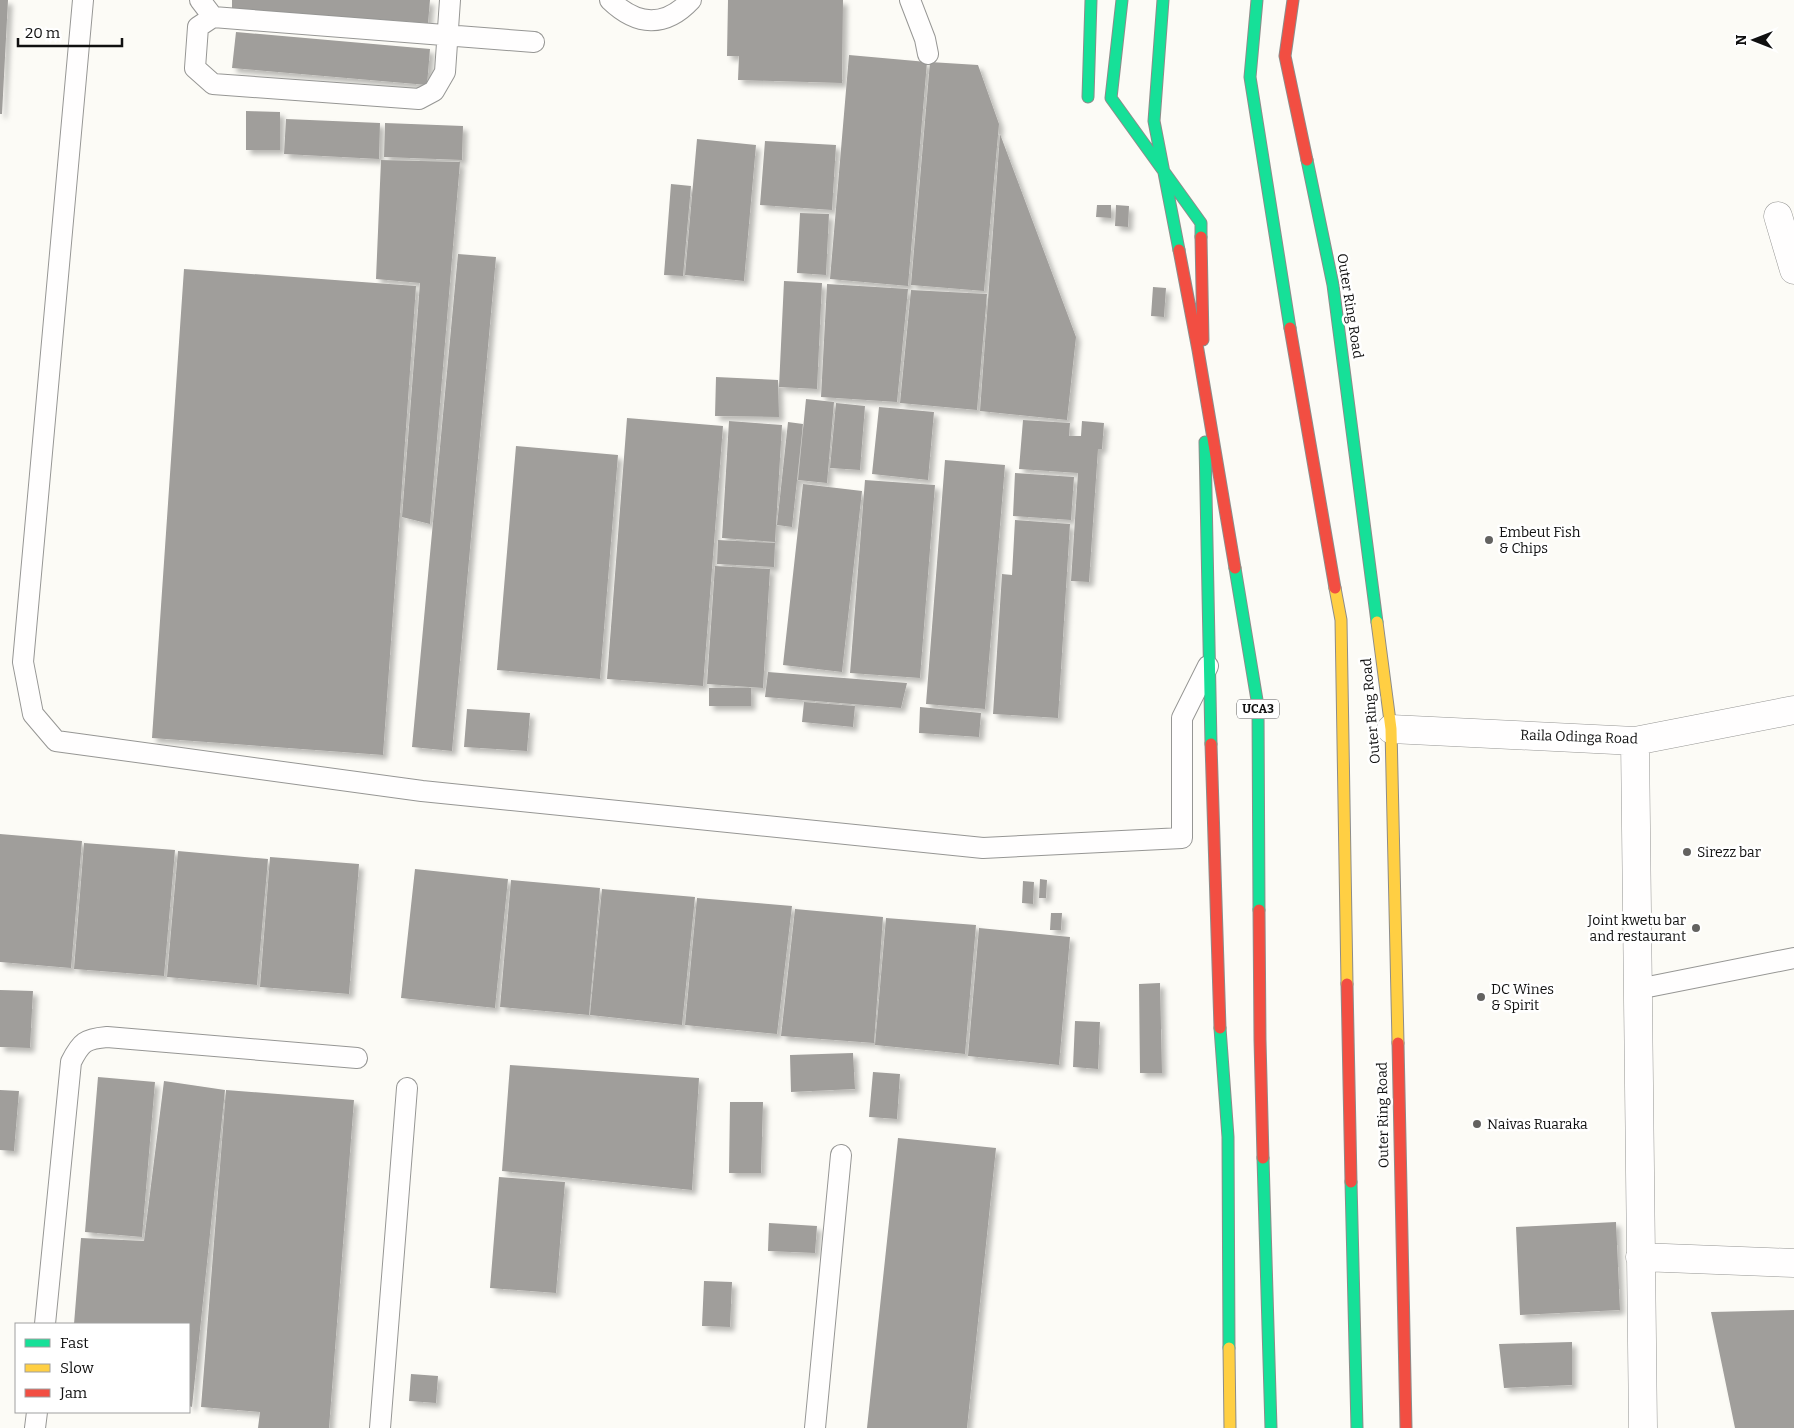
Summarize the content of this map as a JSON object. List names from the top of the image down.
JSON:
{
  "streets": {
    "main road": ["Outer Ring Road", "UCA3"],
    "street": ["Raila Odinga Road"]
  },
  "crossings": [
    ["Outer Ring Road", "Raila Odinga Road"]
  ],
  "places": [
    "Embeut Fish & Chips",
    "Sirezz bar",
    "Joint kwetu bar and restaurant",
    "DC Wines & Spirit",
    "Naivas Ruaraka"
  ],
  "legend": ["Fast", "Slow", "Jam"],
  "scale_bar": "20 m",
  "north": "left"
}
